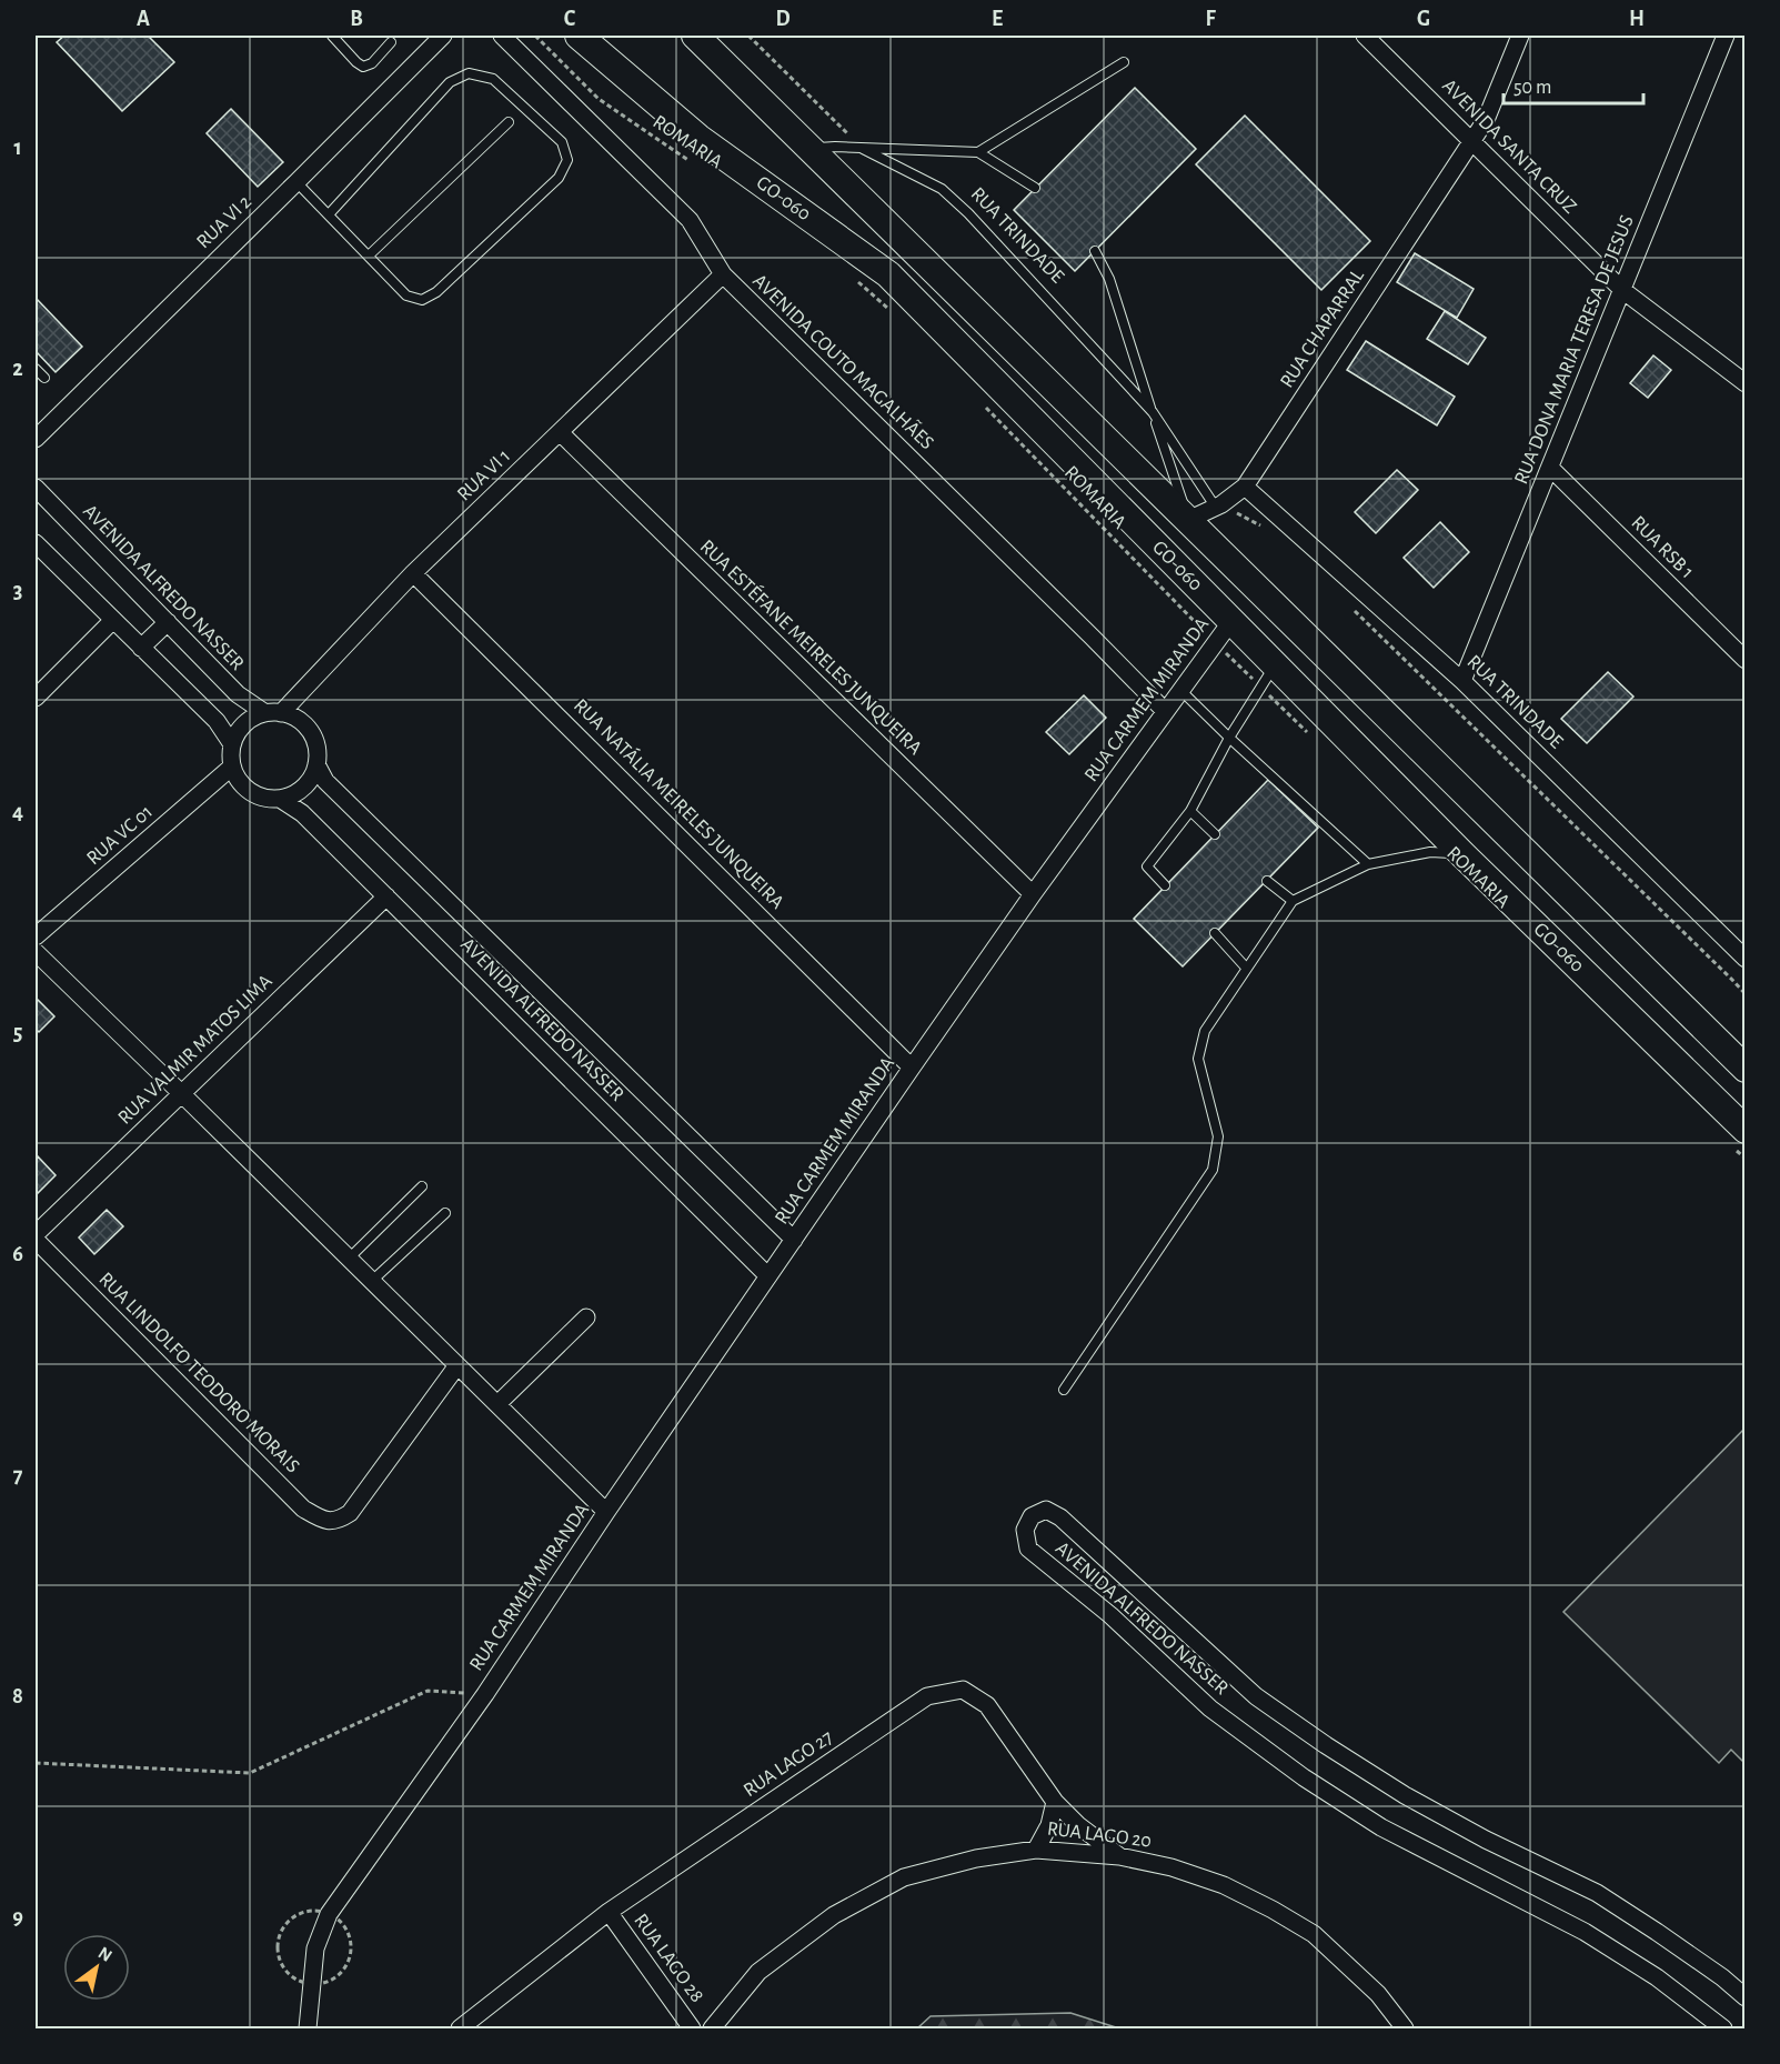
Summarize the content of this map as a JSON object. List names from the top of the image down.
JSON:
{
  "streets": {
    "main road": ["GO-060"],
    "street": [
      "AVENIDA SANTA CRUZ",
      "RUA VI 2",
      "RUA TRINDADE",
      "RUA CHAPARRAL",
      "RUA DONA MARIA TERESA DE JESUS",
      "AVENIDA COUTO MAGALHÃES",
      "RUA VI 1",
      "RUA RSB 1",
      "AVENIDA ALFREDO NASSER",
      "RUA ESTÉFANE MEIRELES JUNQUEIRA",
      "RUA CARMEM MIRANDA",
      "RUA NATÁLIA MEIRELES JUNQUEIRA",
      "RUA VC 01",
      "RUA VALMIR MATOS LIMA",
      "RUA LINDOLFO TEODORO MORAIS",
      "RUA LAGO 27",
      "RUA LAGO 20",
      "RUA LAGO 28"
    ],
    "path": ["ROMARIA"]
  },
  "crossings": [
    ["ROMARIA", "GO-060"],
    ["ROMARIA", "RUA CARMEM MIRANDA"],
    ["AVENIDA SANTA CRUZ", "RUA CHAPARRAL"],
    ["AVENIDA SANTA CRUZ", "RUA DONA MARIA TERESA DE JESUS"],
    ["GO-060", "RUA CHAPARRAL"],
    ["GO-060", "RUA CARMEM MIRANDA"],
    ["RUA TRINDADE", "RUA CHAPARRAL"],
    ["RUA TRINDADE", "RUA DONA MARIA TERESA DE JESUS"],
    ["RUA DONA MARIA TERESA DE JESUS", "RUA RSB 1"],
    ["AVENIDA COUTO MAGALHÃES", "RUA VI 1"],
    ["AVENIDA COUTO MAGALHÃES", "RUA CARMEM MIRANDA"],
    ["RUA VI 1", "AVENIDA ALFREDO NASSER"],
    ["RUA VI 1", "RUA ESTÉFANE MEIRELES JUNQUEIRA"],
    ["RUA VI 1", "RUA NATÁLIA MEIRELES JUNQUEIRA"],
    ["RUA VI 1", "RUA VC 01"],
    ["AVENIDA ALFREDO NASSER", "RUA CARMEM MIRANDA"],
    ["AVENIDA ALFREDO NASSER", "RUA VC 01"],
    ["AVENIDA ALFREDO NASSER", "RUA VALMIR MATOS LIMA"],
    ["RUA ESTÉFANE MEIRELES JUNQUEIRA", "RUA CARMEM MIRANDA"],
    ["RUA CARMEM MIRANDA", "RUA NATÁLIA MEIRELES JUNQUEIRA"],
    ["RUA VALMIR MATOS LIMA", "RUA LINDOLFO TEODORO MORAIS"],
    ["RUA LAGO 27", "RUA LAGO 20"],
    ["RUA LAGO 27", "RUA LAGO 28"]
  ],
  "scale_bar": "50 m",
  "north": "top right",
  "grid": {
    "columns": [
      "A",
      "B",
      "C",
      "D",
      "E",
      "F",
      "G",
      "H"
    ],
    "rows": [
      "1",
      "2",
      "3",
      "4",
      "5",
      "6",
      "7",
      "8",
      "9"
    ]
  }
}
